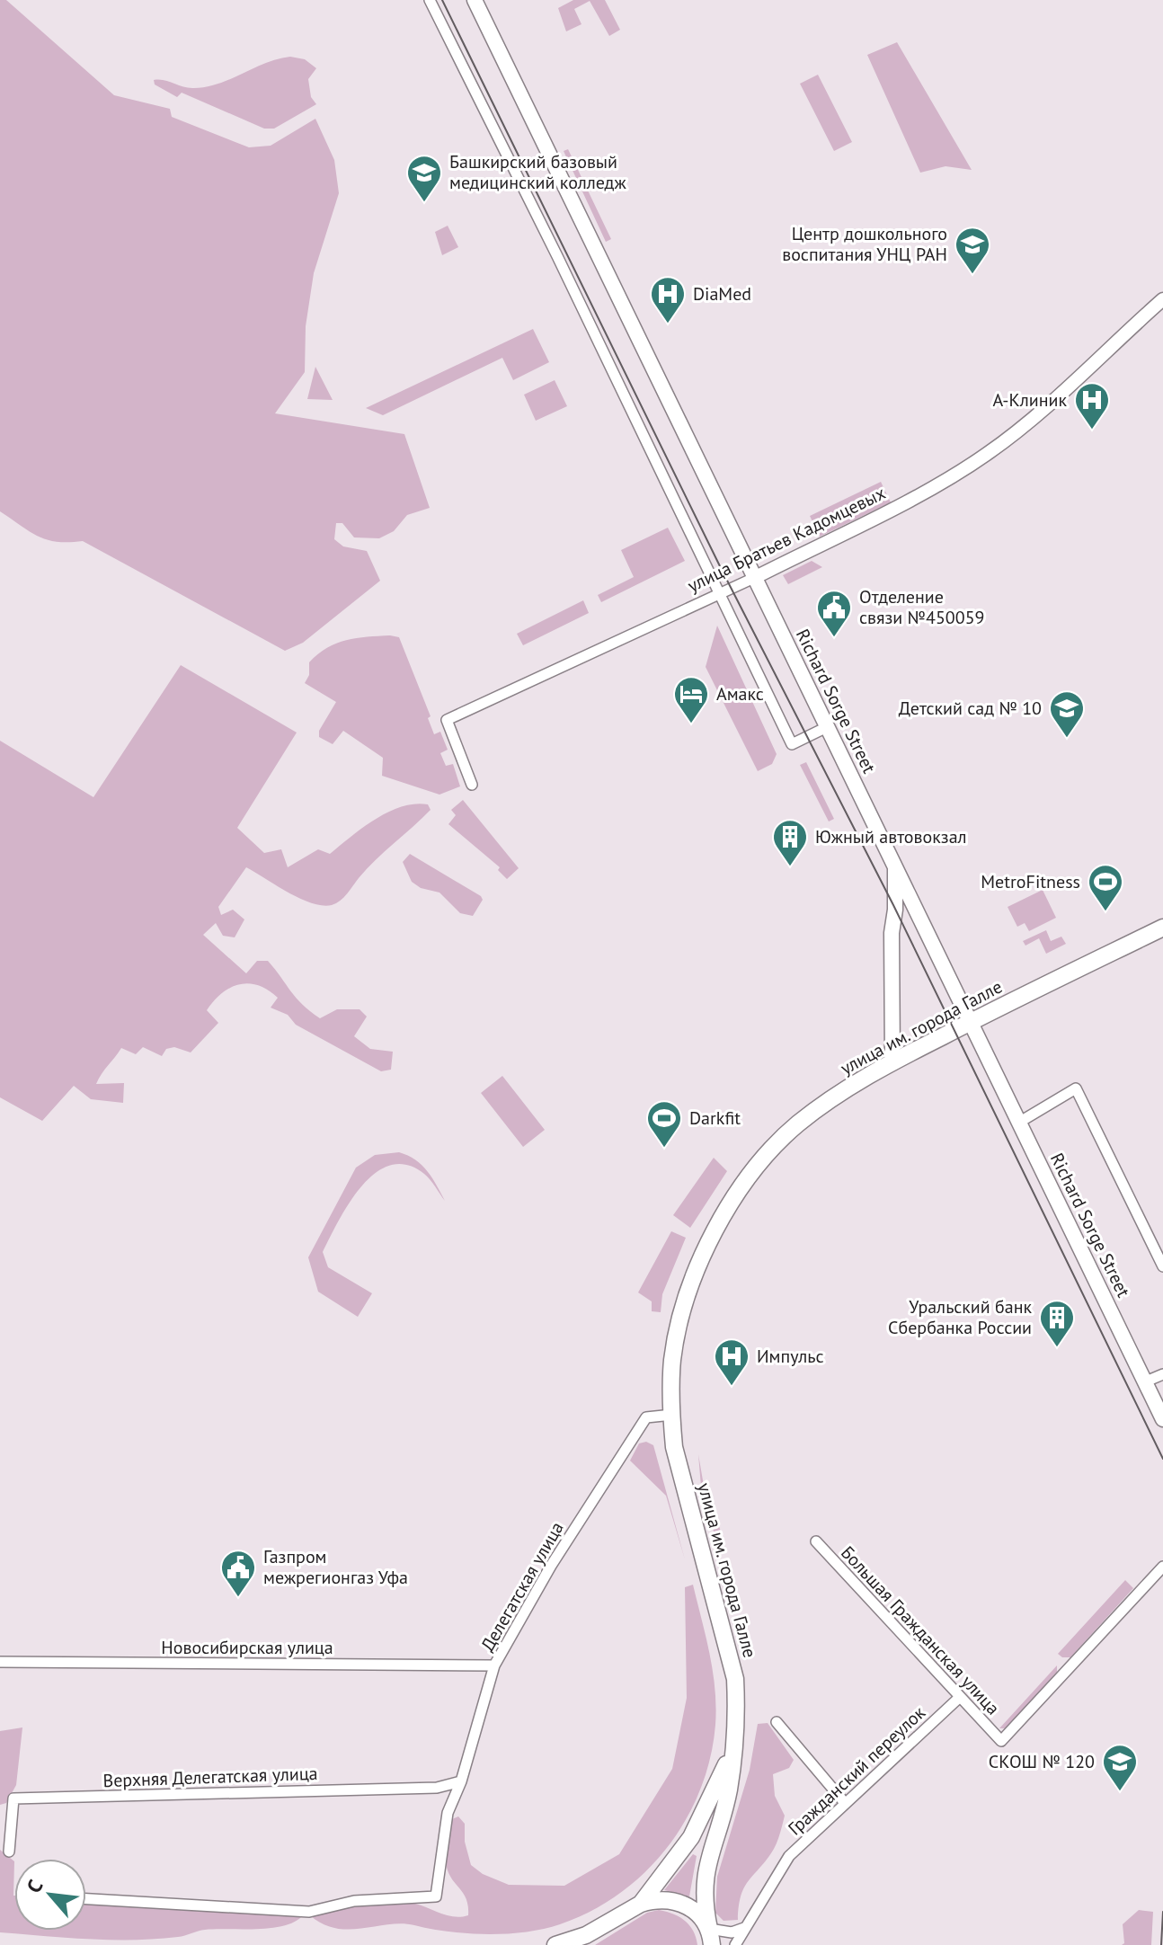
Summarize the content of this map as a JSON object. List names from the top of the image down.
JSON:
{
  "streets": {
    "main road": ["Richard Sorge Street", "улица им. города Галле"],
    "street": [
      "улица Братьев Кадомцевых",
      "Делегатская улица",
      "Большая Гражданская улица",
      "Новосибирская улица",
      "Гражданский переулок",
      "Верхняя Делегатская улица"
    ]
  },
  "crossings": [
    ["улица Братьев Кадомцевых", "Richard Sorge Street"],
    ["Richard Sorge Street", "улица им. города Галле"],
    ["улица им. города Галле", "Делегатская улица"],
    ["Делегатская улица", "Новосибирская улица"],
    ["Делегатская улица", "Верхняя Делегатская улица"],
    ["Большая Гражданская улица", "Гражданский переулок"]
  ],
  "places": {
    "school or university": [
      "Башкирский базовый медицинский колледж",
      "Центр дошкольного воспитания УНЦ РАН",
      "Детский сад № 10",
      "СКОШ № 120"
    ],
    "hospital": ["DiaMed", "А-Клиник", "Импульс"],
    "public building": ["Отделение связи №450059", "Газпром межрегионгаз Уфа"],
    "hotel": ["Амакс"],
    "building": ["Южный автовокзал", "Уральский банк Сбербанка России"],
    "sports": ["MetroFitness", "Darkfit"]
  },
  "north": "top left"
}
